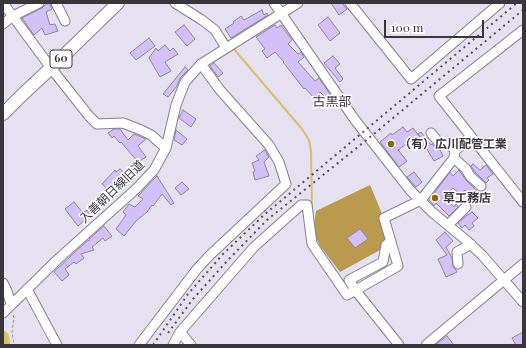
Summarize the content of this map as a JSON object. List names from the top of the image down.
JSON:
{
  "streets": {
    "main road": ["60"],
    "street": ["入善朝日線旧道"]
  },
  "districts": ["古黒部"],
  "places": ["（有）広川配管工業", "草工務店"],
  "scale_bar": "100 m"
}
